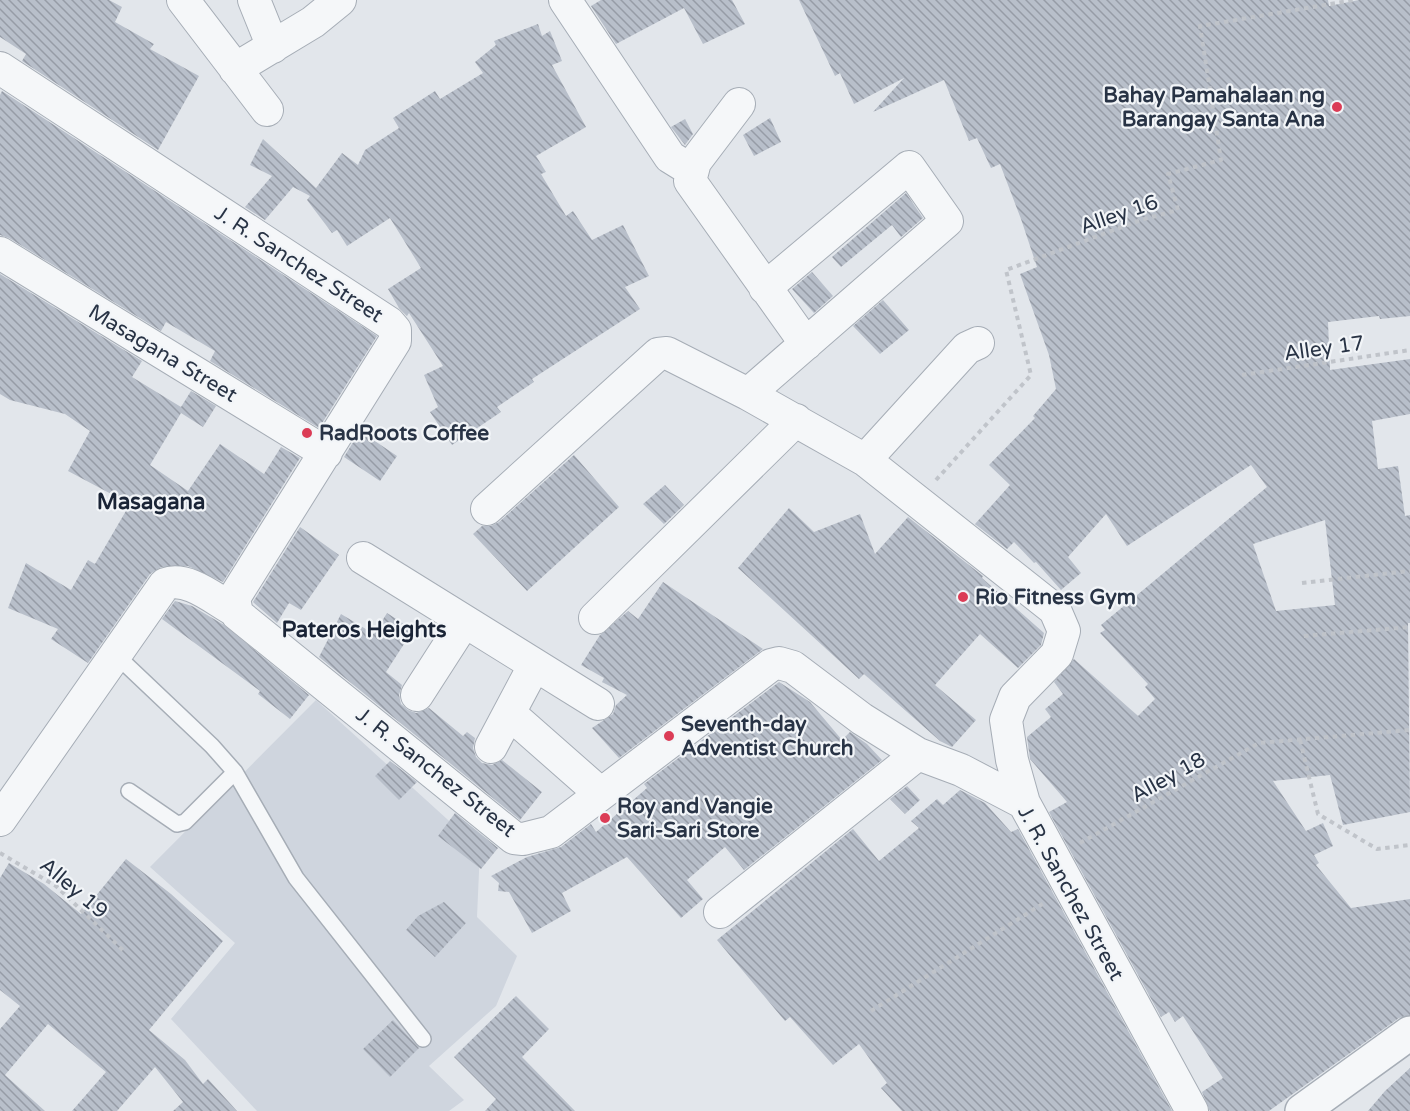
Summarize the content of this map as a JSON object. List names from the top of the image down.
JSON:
{
  "streets": {
    "street": ["J. R. Sanchez Street", "Masagana Street"],
    "path": [
      "Alley 16",
      "Alley 17",
      "Alley 18",
      "Alley 19"
    ]
  },
  "crossings": [
    ["J. R. Sanchez Street", "Masagana Street"],
    ["J. R. Sanchez Street", "Alley 18"]
  ],
  "districts": ["Masagana", "Pateros Heights"],
  "places": [
    "Bahay Pamahalaan ng Barangay Santa Ana",
    "RadRoots Coffee",
    "Rio Fitness Gym",
    "Seventh-day Adventist Church",
    "Roy and Vangie Sari-Sari Store"
  ]
}
